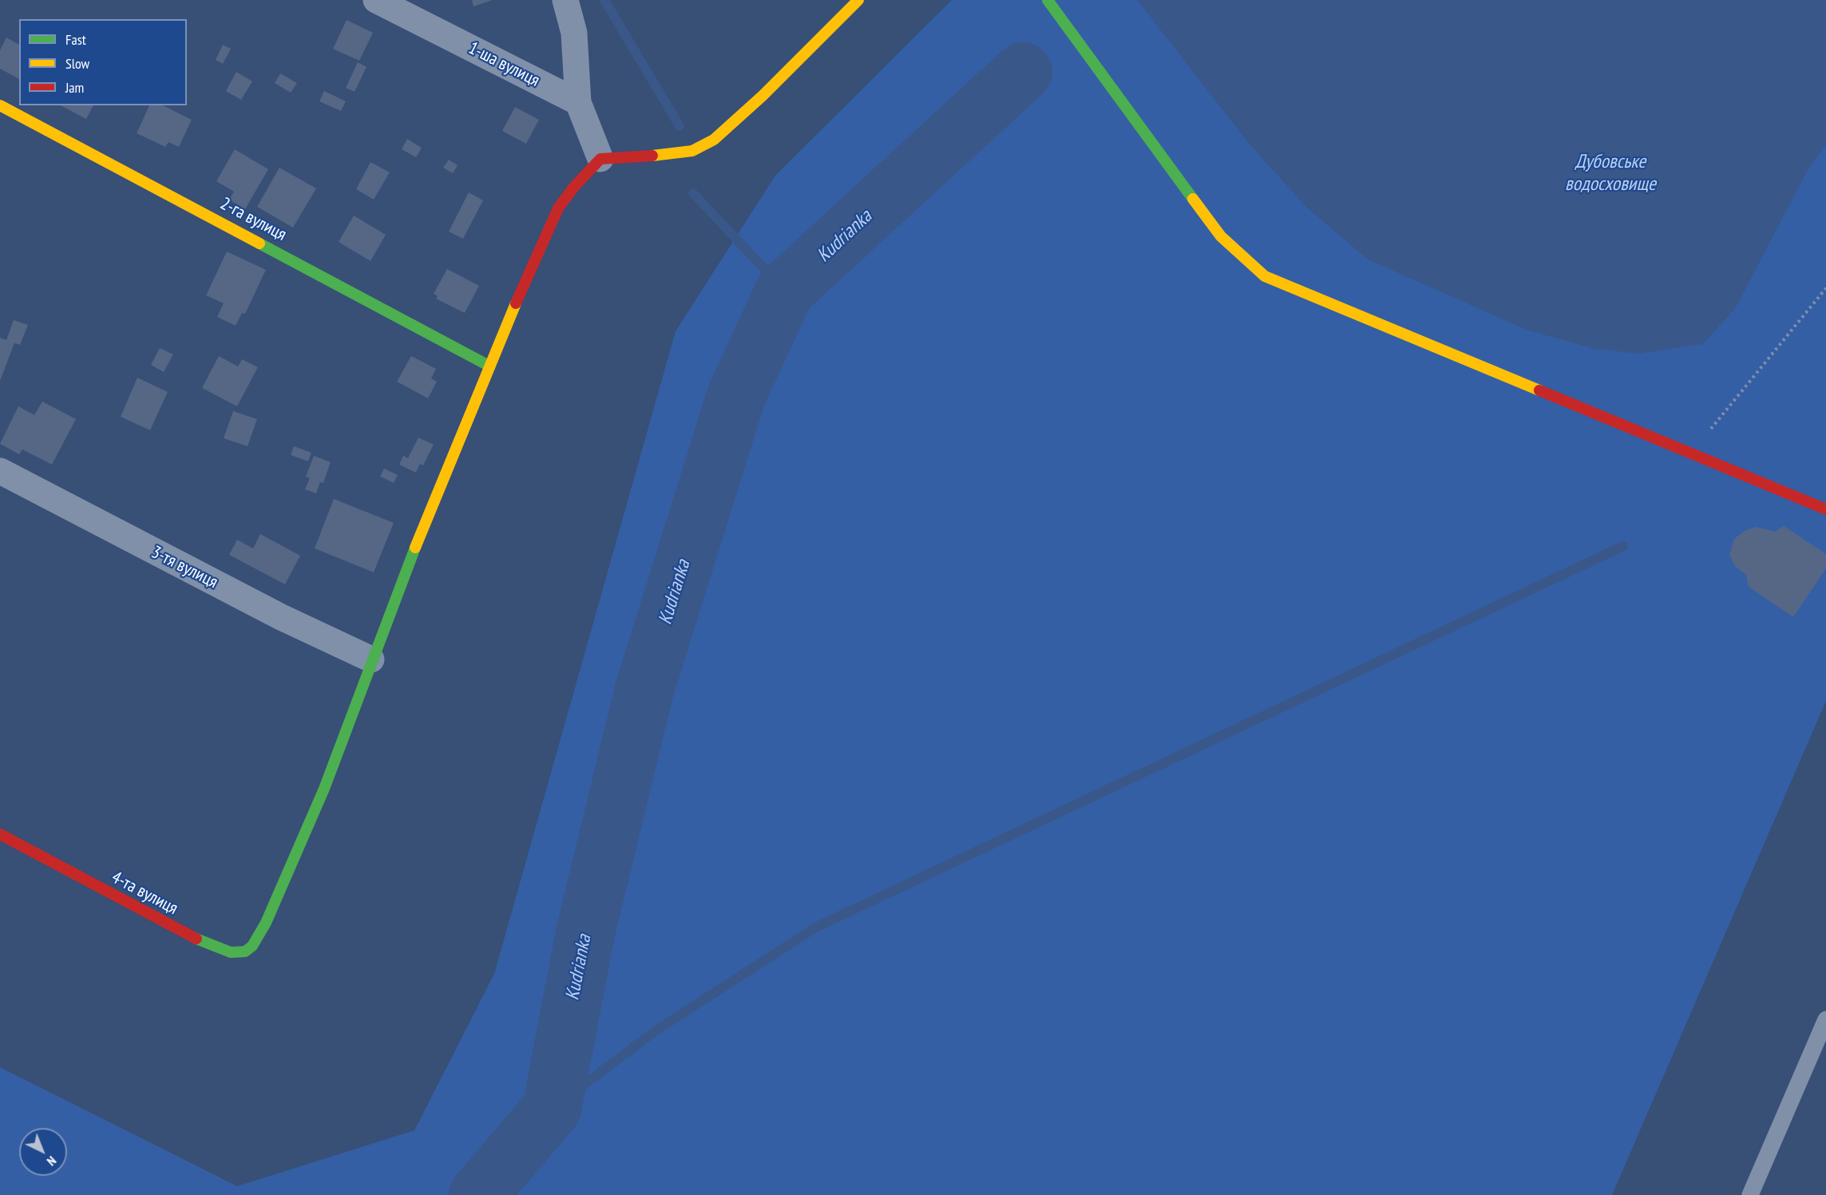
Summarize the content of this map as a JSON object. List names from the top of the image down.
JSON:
{
  "streets": {
    "street": [
      "1-ша вулиця",
      "2-га вулиця",
      "3-тя вулиця",
      "4-та вулиця"
    ]
  },
  "crossings": [
    ["3-тя вулиця", "4-та вулиця"]
  ],
  "water": ["Дубовське водосховище", "Kudrianka"],
  "legend": ["Fast", "Slow", "Jam"],
  "north": "bottom right"
}
